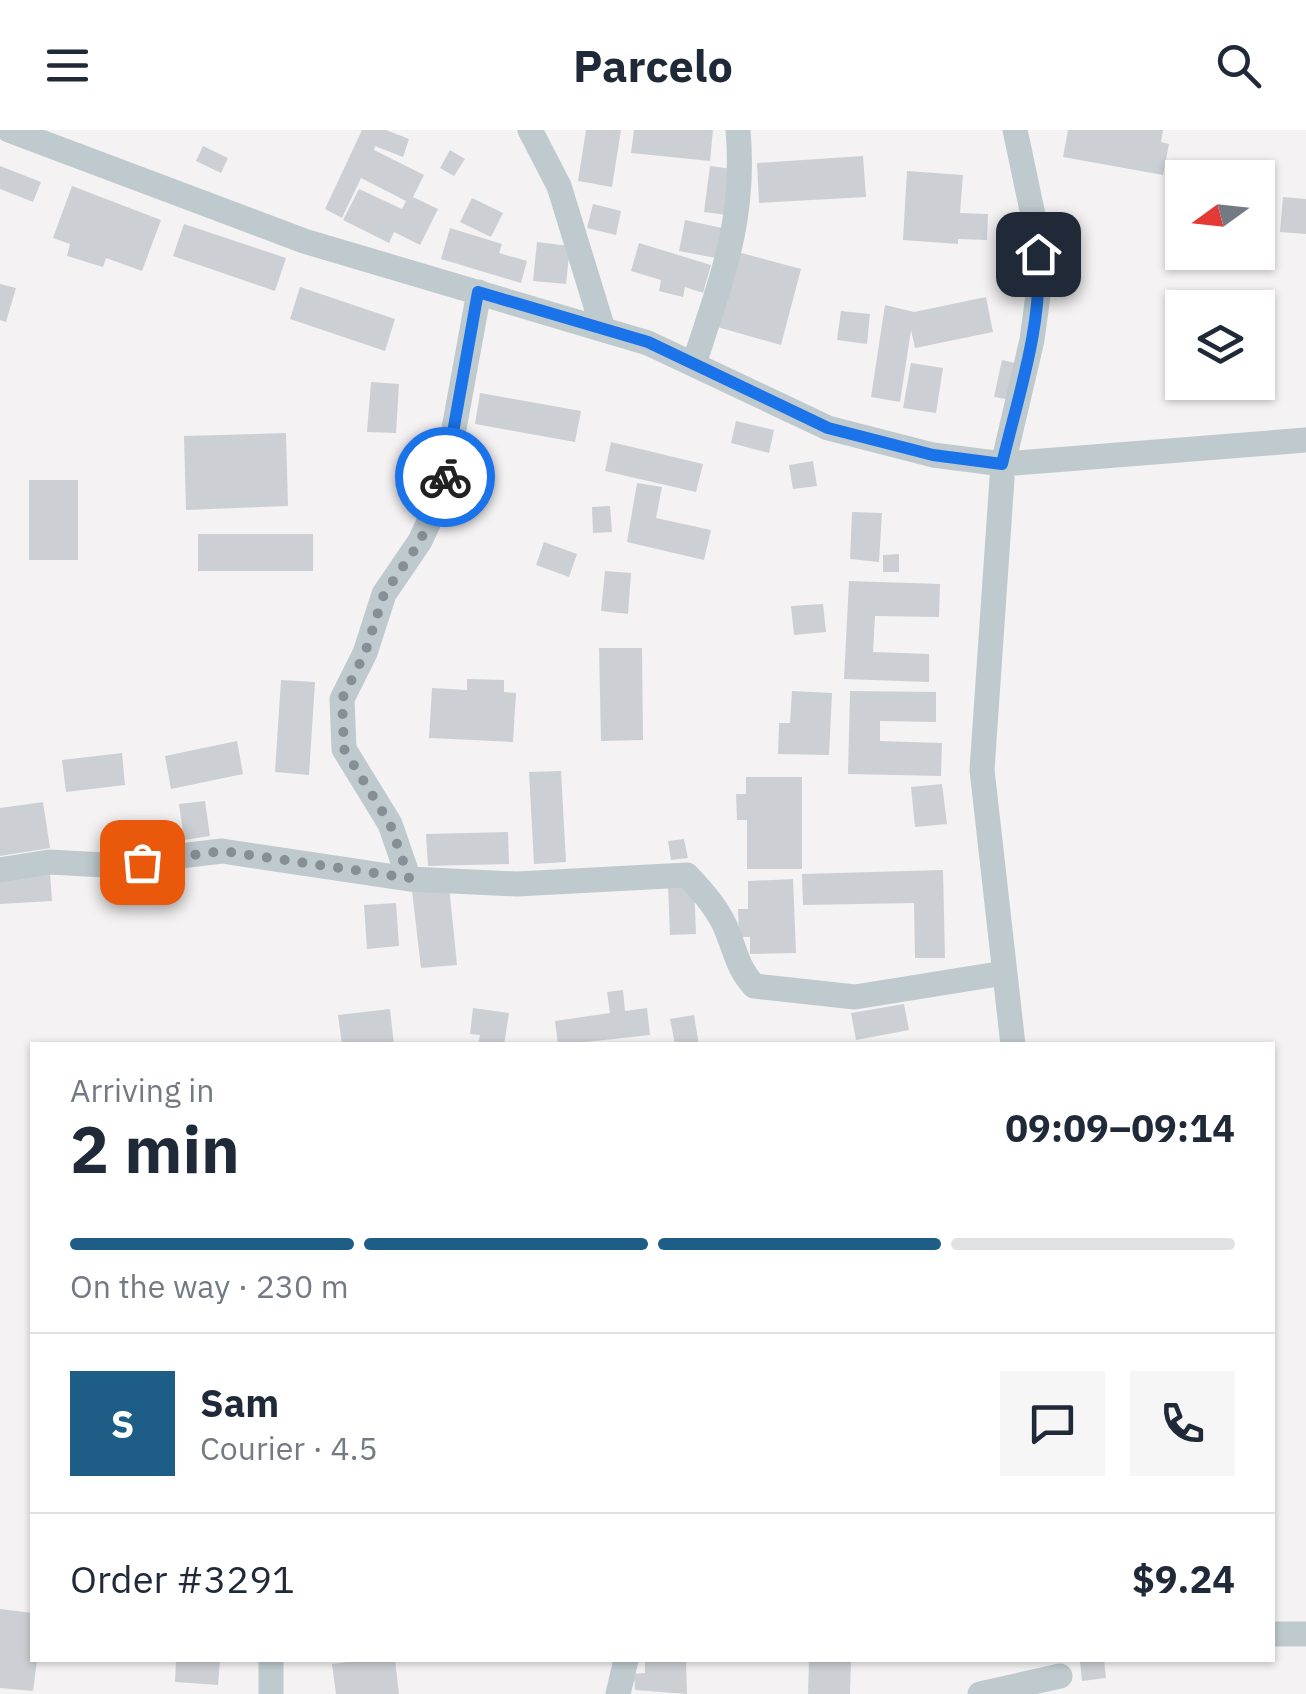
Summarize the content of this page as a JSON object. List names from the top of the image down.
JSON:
{
  "north": "left",
  "page": {
    "header": "Parcelo",
    "heading": ["2 min", "Arriving in", "09:09–09:14"],
    "panel": [
      "Sam",
      "Courier · 4.5",
      "Order #3291",
      "$9.24"
    ],
    "bar": "On the way · 230 m",
    "round": "S"
  }
}
